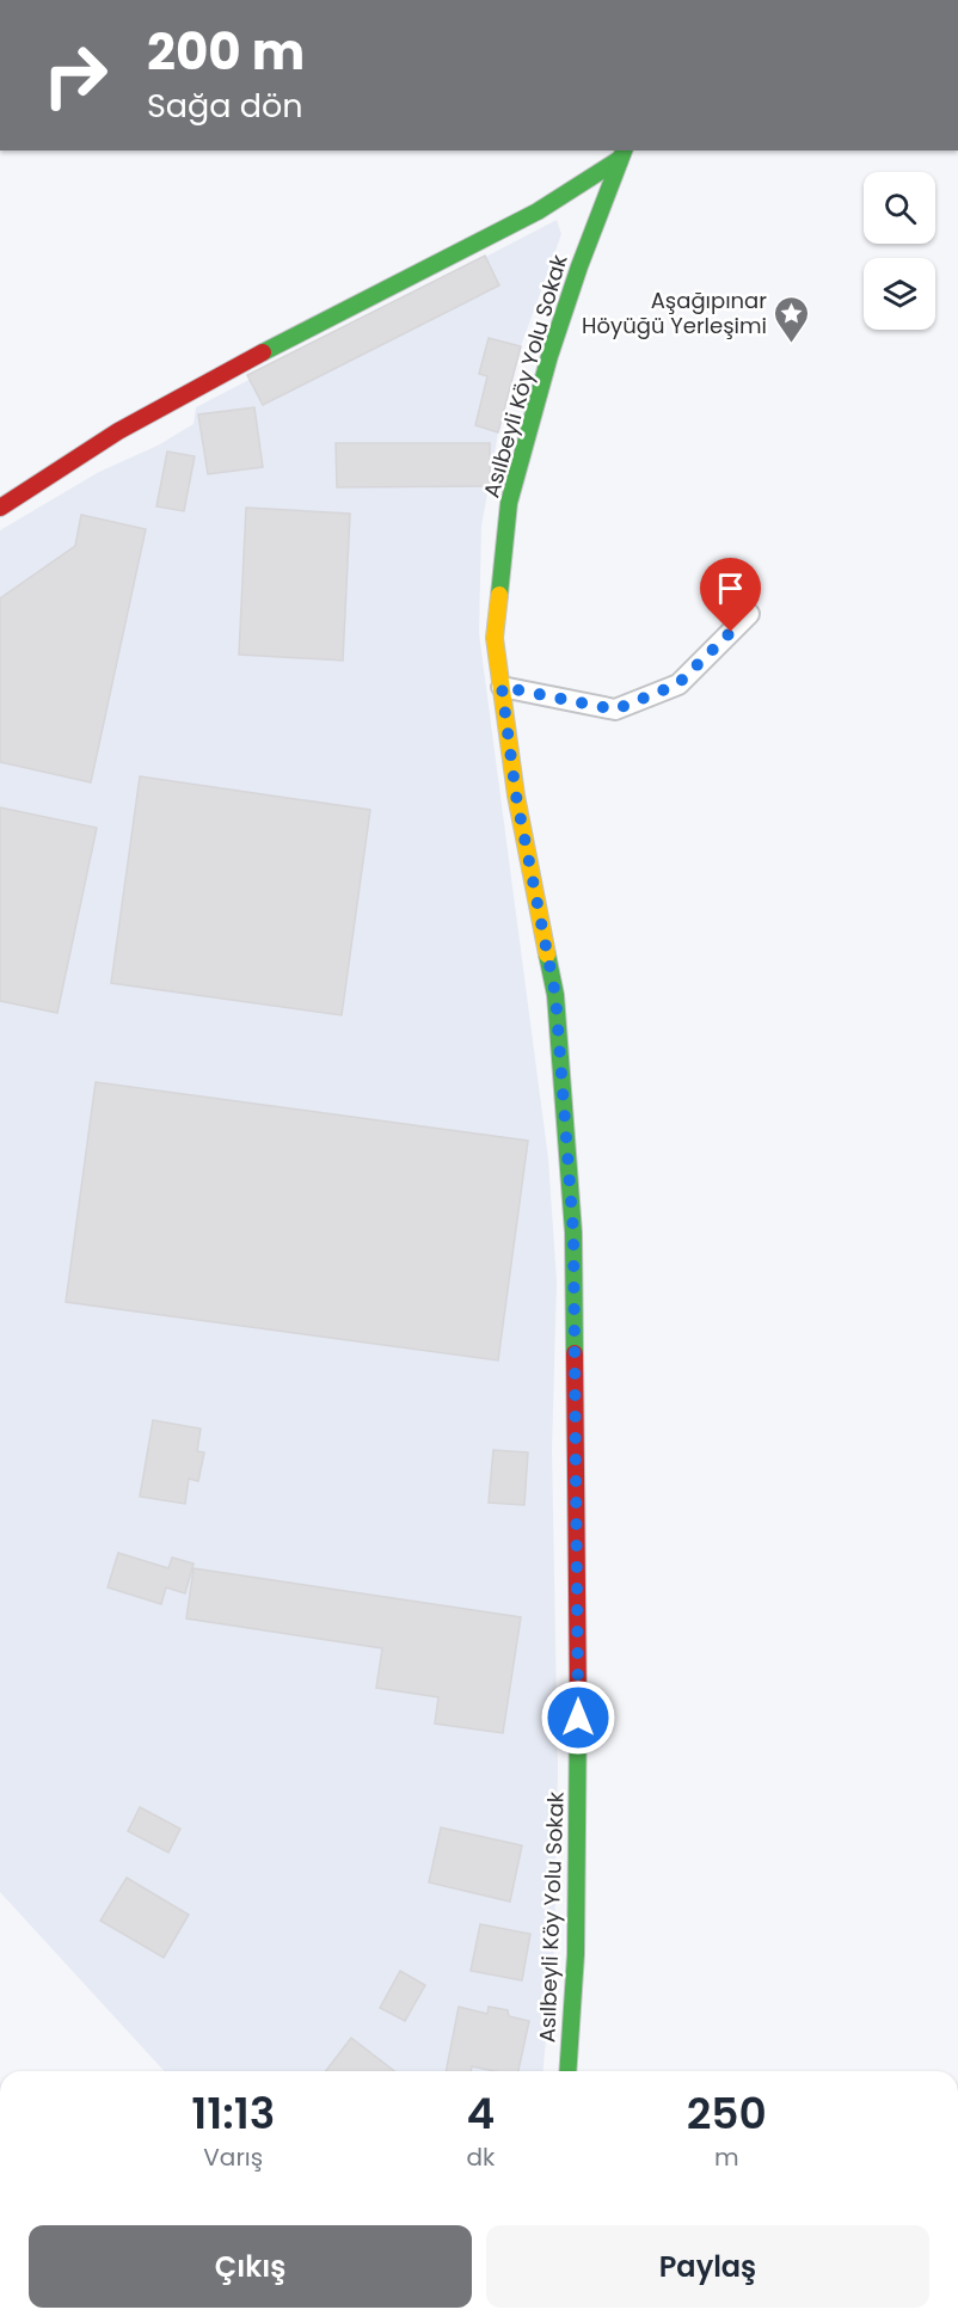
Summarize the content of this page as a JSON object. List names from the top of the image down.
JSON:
{
  "streets": {
    "street": ["Asılbeyli Köy Yolu Sokak"]
  },
  "places": {
    "place": ["Aşağıpınar Höyüğü Yerleşimi"]
  },
  "page": {
    "turn": ["200 m", "Sağa dön"],
    "eta": [
      "11:13",
      "Varış",
      "4",
      "dk",
      "250",
      "m"
    ],
    "buttons": ["Çıkış", "Paylaş"]
  }
}
